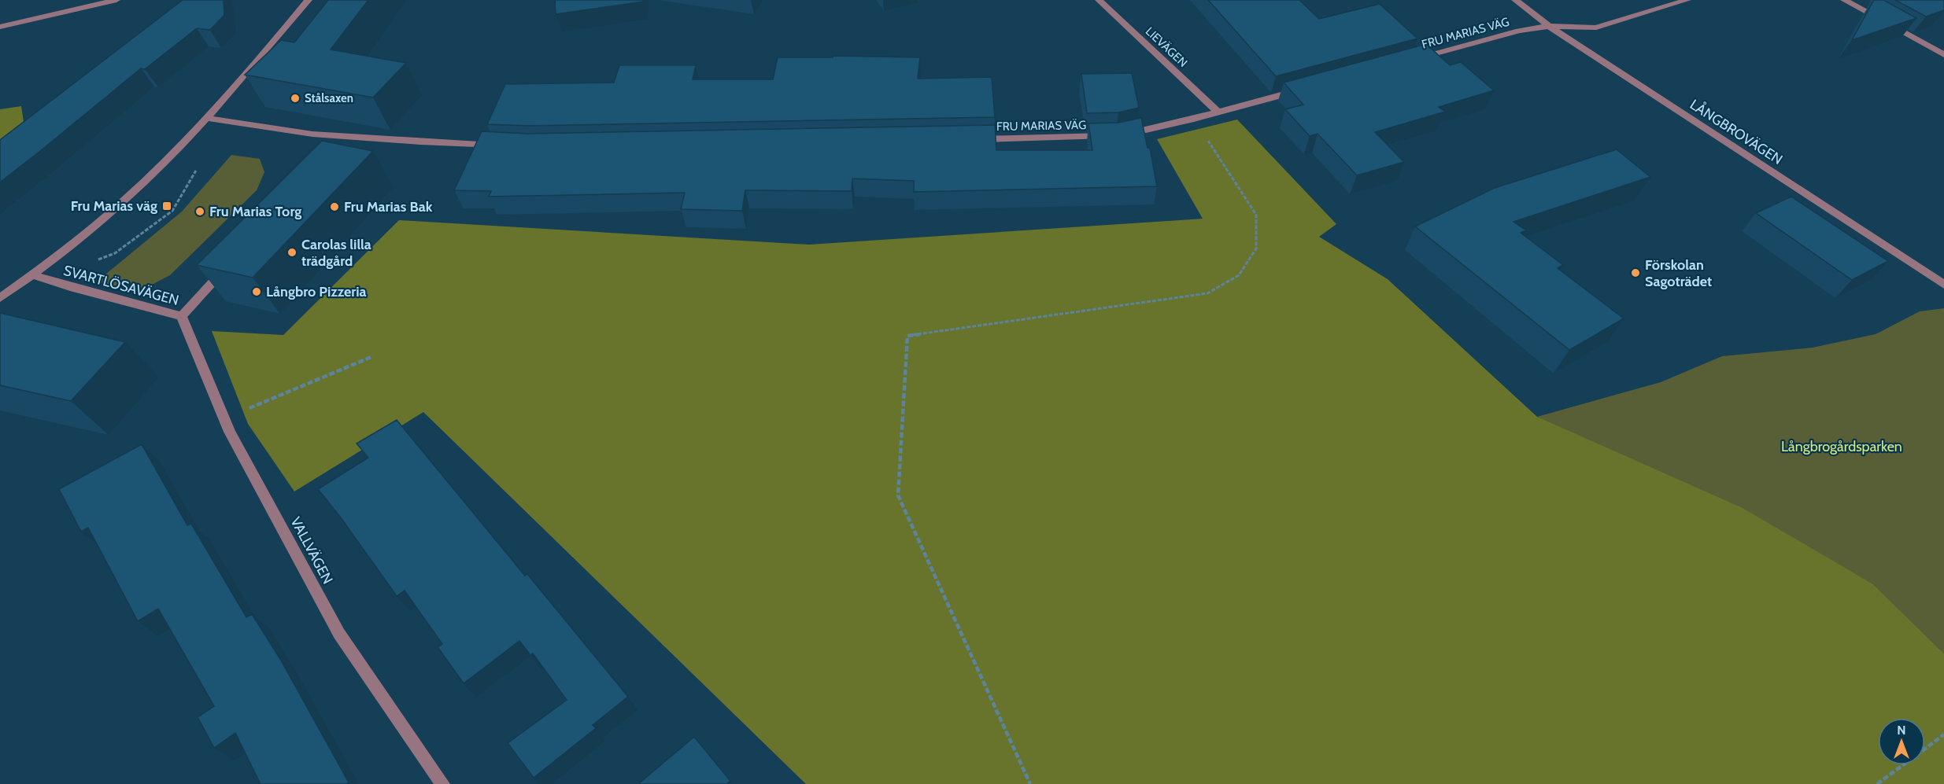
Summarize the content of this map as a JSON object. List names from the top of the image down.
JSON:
{
  "streets": {
    "street": [
      "FRU MARIAS VÄG",
      "LIEVÄGEN",
      "LÅNGBROVÄGEN",
      "SVARTLÖSAVÄGEN",
      "VALLVÄGEN"
    ]
  },
  "crossings": [
    ["FRU MARIAS VÄG", "LIEVÄGEN"],
    ["FRU MARIAS VÄG", "LÅNGBROVÄGEN"],
    ["SVARTLÖSAVÄGEN", "VALLVÄGEN"]
  ],
  "parks": ["Långbrogårdsparken"],
  "places": {
    "other": [
      "Stålsaxen",
      "Fru Marias Bak",
      "Fru Marias Torg",
      "Carolas lilla trädgård",
      "Förskolan Sagoträdet",
      "Långbro Pizzeria"
    ],
    "transit": ["Fru Marias väg"]
  },
  "north": "top"
}
